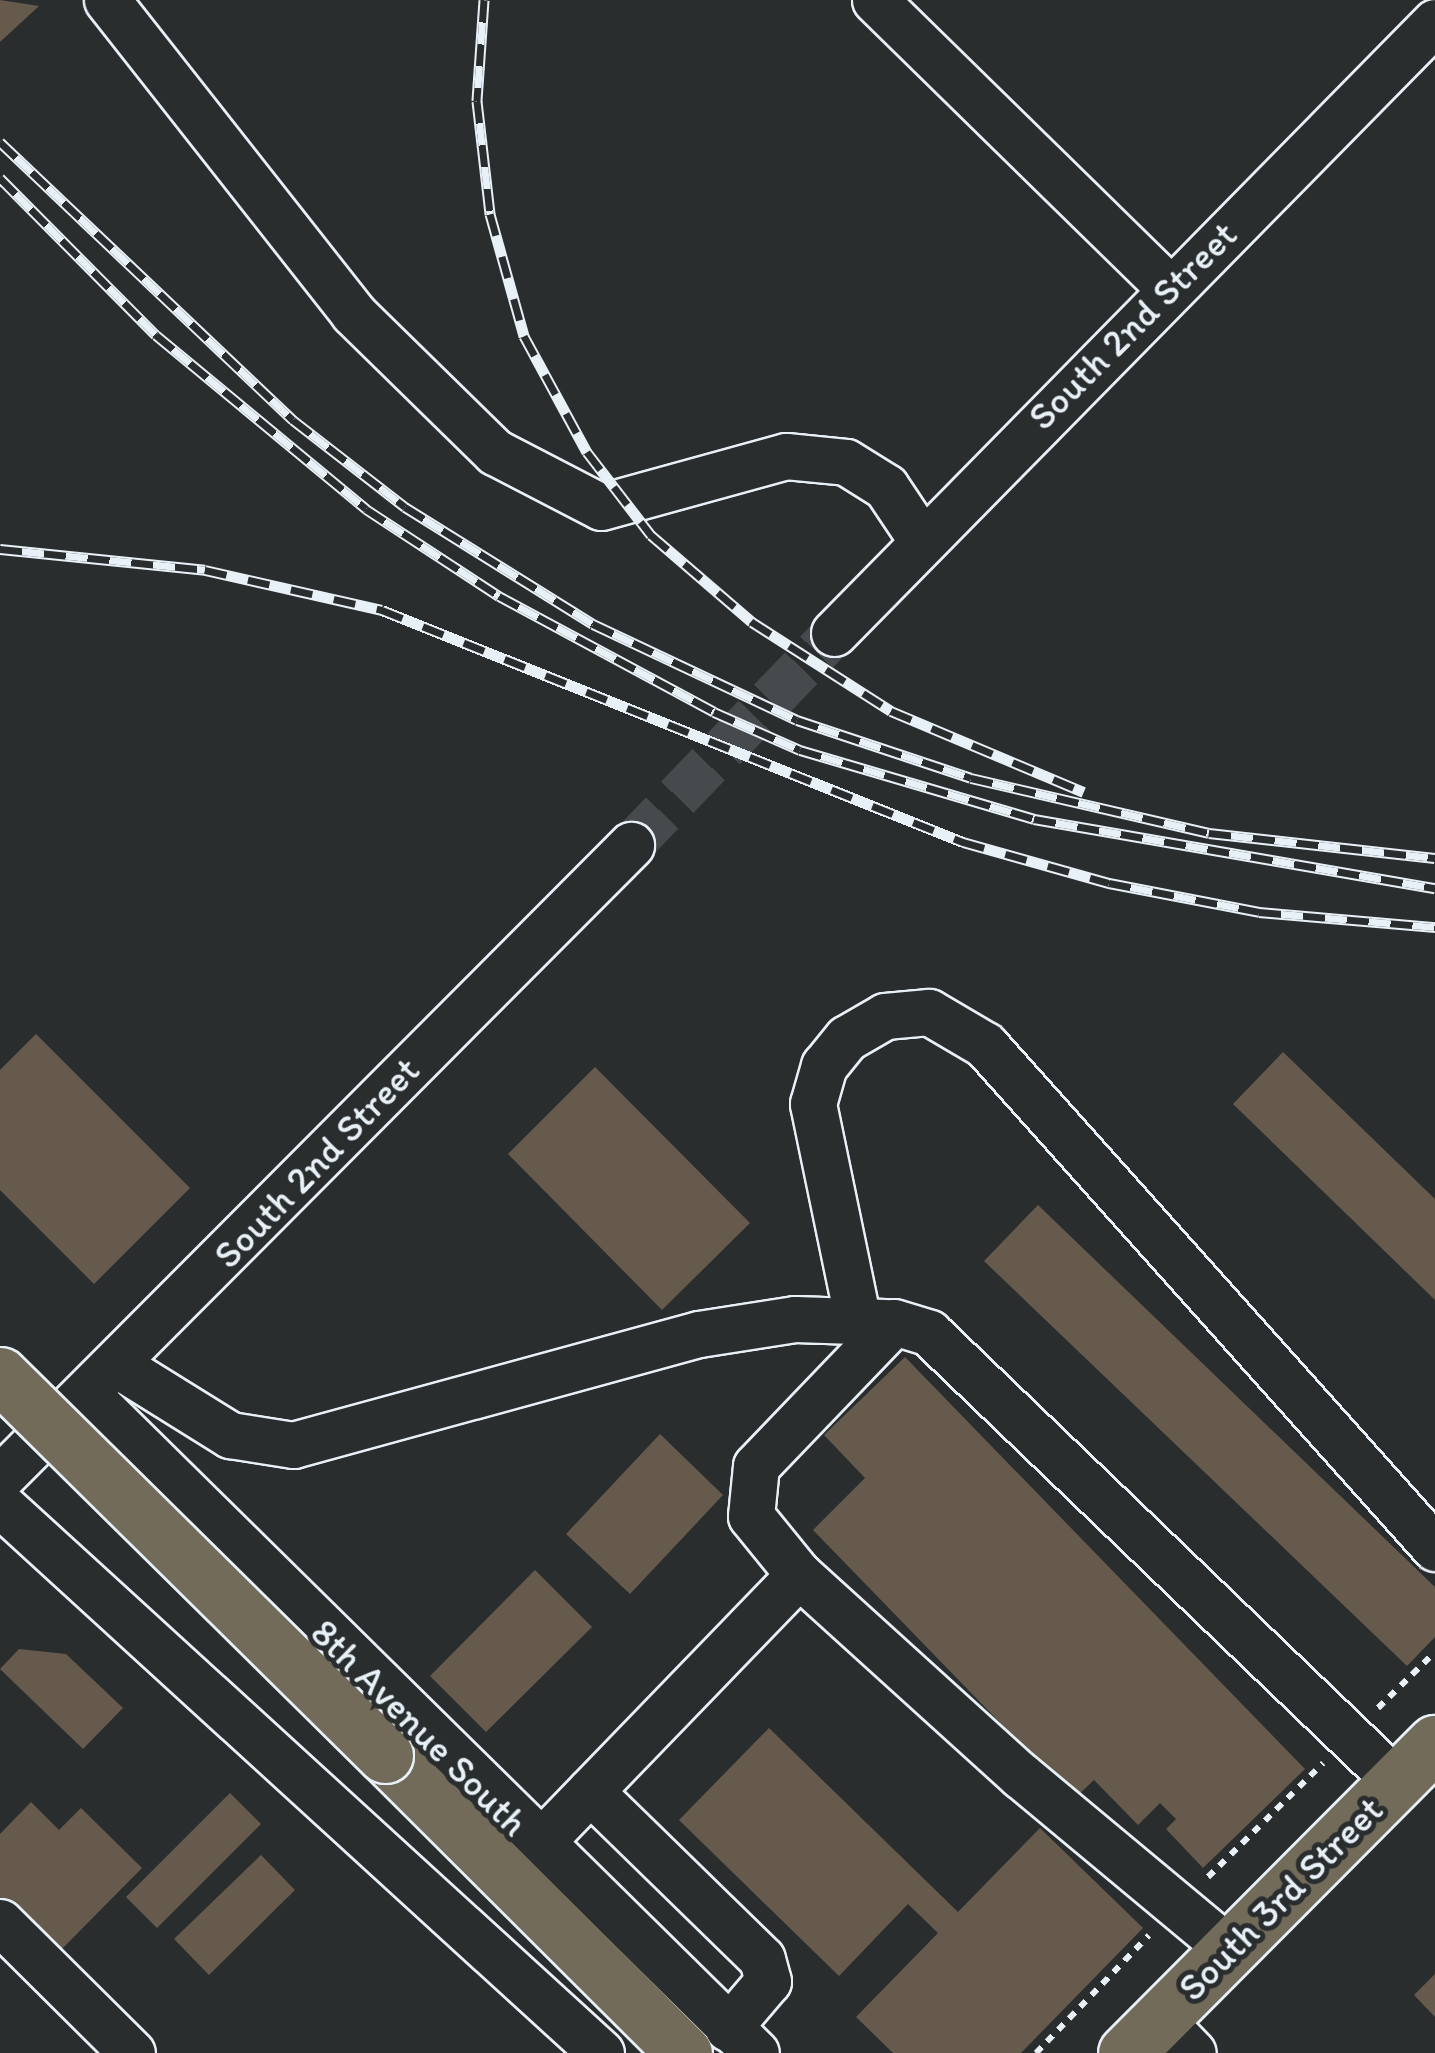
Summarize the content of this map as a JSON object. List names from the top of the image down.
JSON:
{
  "streets": {
    "highway": ["8th Avenue South", "South 3rd Street"],
    "street": ["South 2nd Street"]
  },
  "crossings": [
    ["South 2nd Street", "8th Avenue South"]
  ]
}
